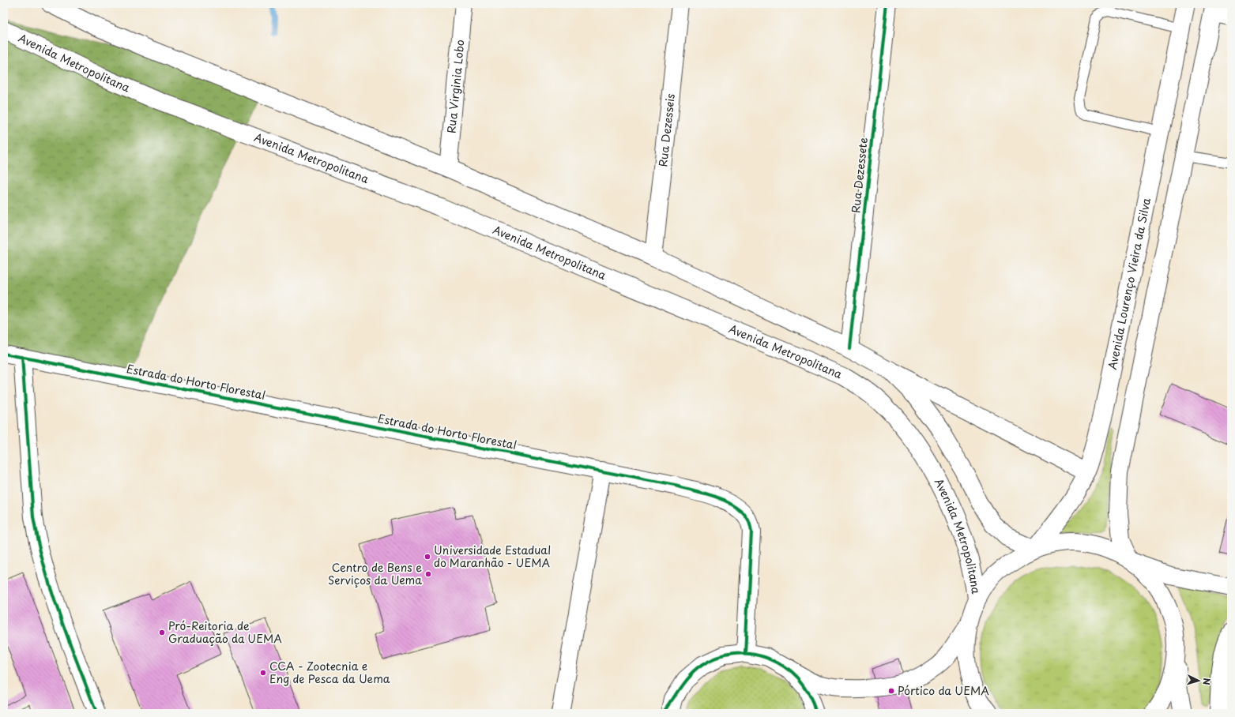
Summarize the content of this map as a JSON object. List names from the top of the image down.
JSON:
{
  "streets": {
    "main road": [
      "Avenida Metropolitana",
      "Rua Virginia Lobo",
      "Rua Dezesseis",
      "Rua Dezessete",
      "Avenida Lourenço Vieira da Silva",
      "Estrada do Horto Florestal"
    ]
  },
  "places": [
    "Universidade Estadual do Maranhão - UEMA",
    "Centro de Bens e Serviços da Uema",
    "Pró-Reitoria de Graduação da UEMA",
    "CCA - Zootecnia e Eng de Pesca da Uema",
    "Pórtico da UEMA"
  ],
  "north": "right"
}
